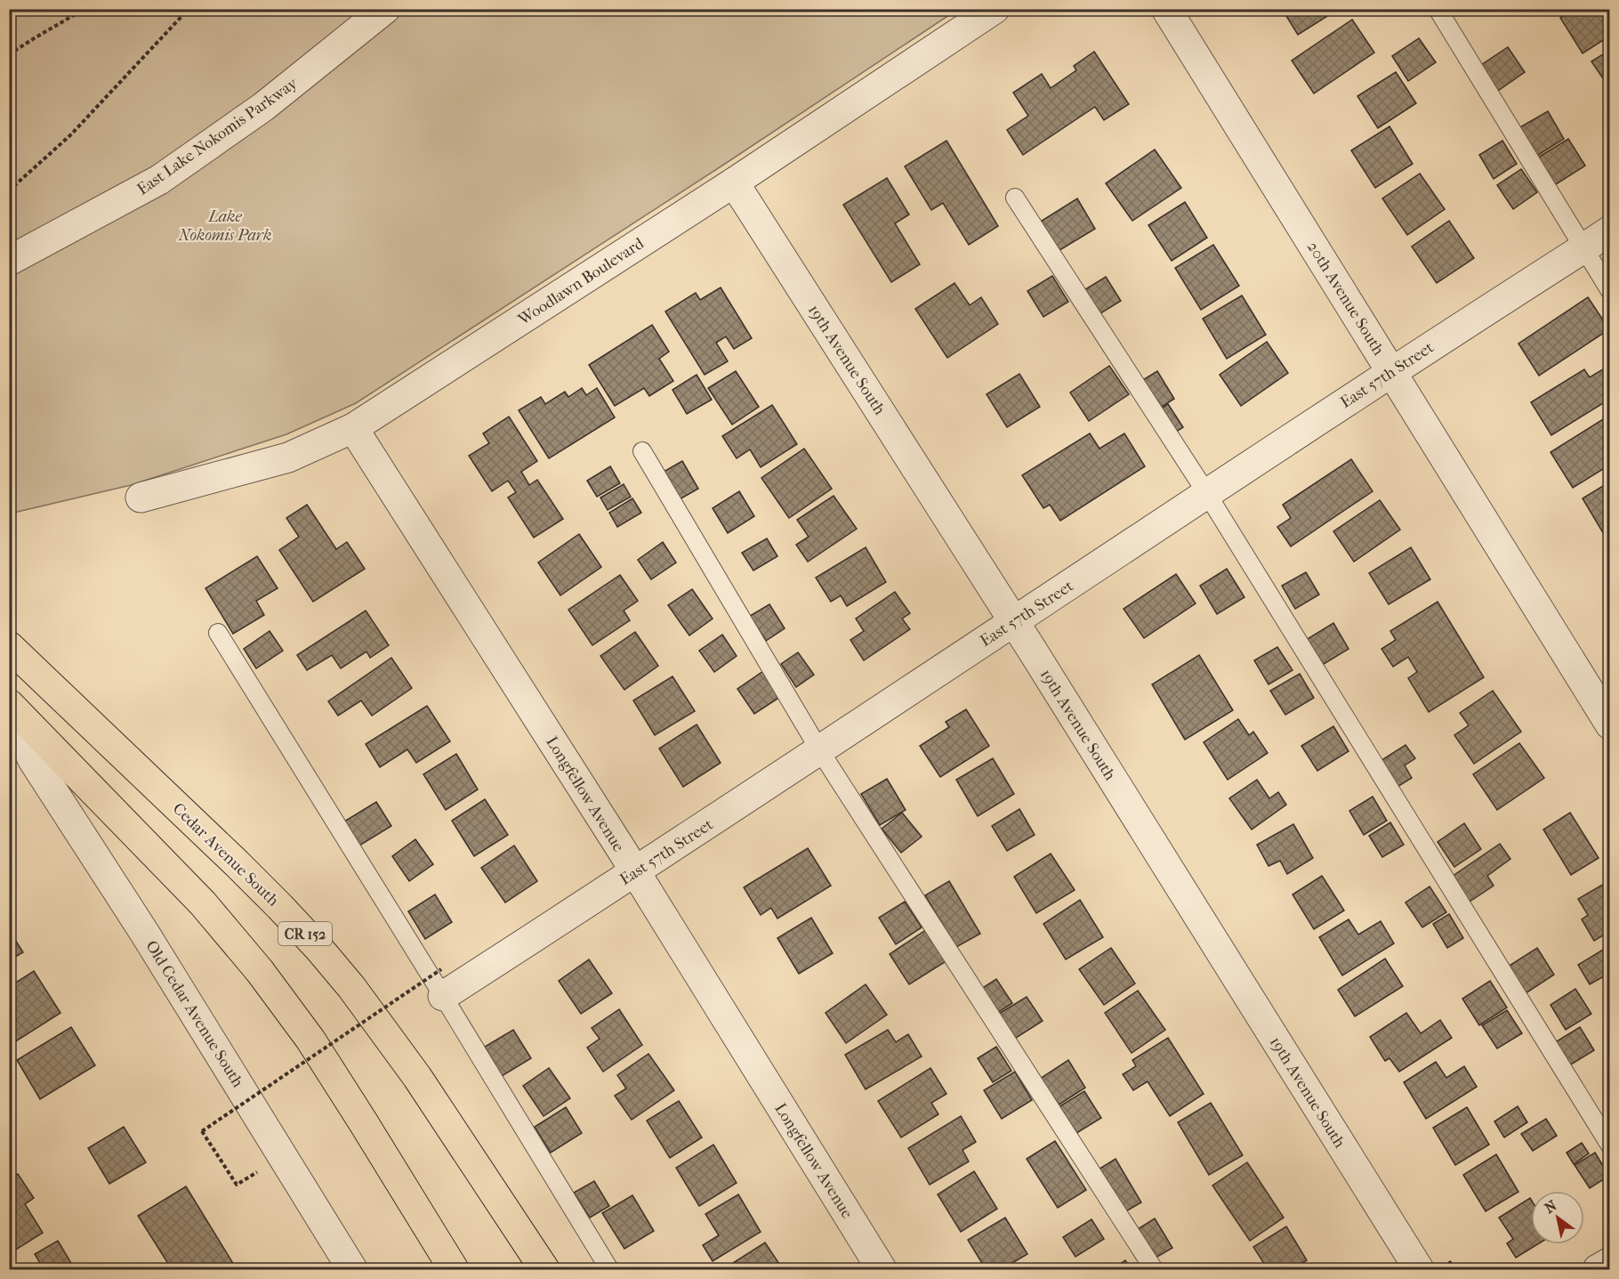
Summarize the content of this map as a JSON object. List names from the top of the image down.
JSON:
{
  "streets": {
    "highway": ["Cedar Avenue South", "CR 152"],
    "street": [
      "East Lake Nokomis Parkway",
      "Woodlawn Boulevard",
      "20th Avenue South",
      "19th Avenue South",
      "East 57th Street",
      "Longfellow Avenue",
      "Old Cedar Avenue South"
    ]
  },
  "crossings": [
    ["Woodlawn Boulevard", "19th Avenue South"],
    ["Woodlawn Boulevard", "Longfellow Avenue"],
    ["20th Avenue South", "East 57th Street"],
    ["19th Avenue South", "East 57th Street"],
    ["East 57th Street", "Longfellow Avenue"]
  ],
  "parks": ["Lake Nokomis Park"],
  "north": "top left"
}
